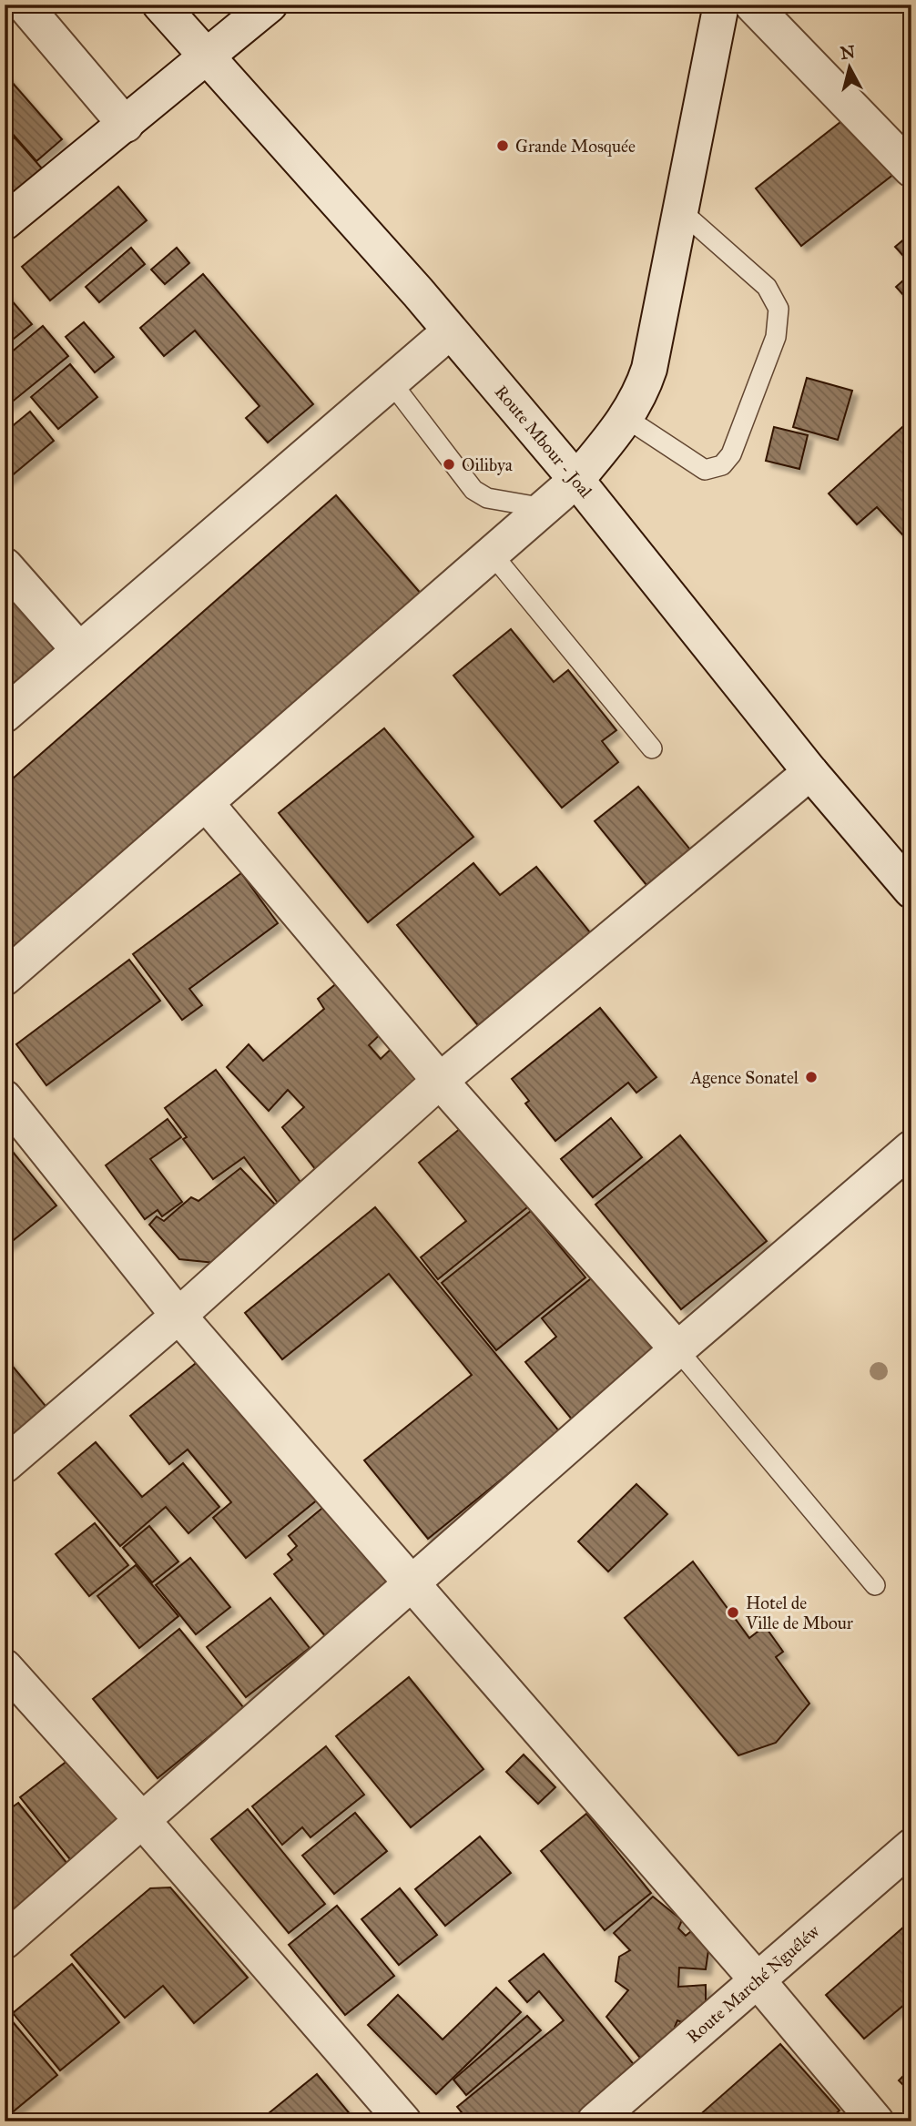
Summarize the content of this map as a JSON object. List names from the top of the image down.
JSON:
{
  "streets": {
    "street": ["Route Mbour - Joal", "Route Marché Nguéléw"]
  },
  "places": [
    "Grande Mosquée",
    "Oilibya",
    "Agence Sonatel",
    "Hotel de Ville de Mbour"
  ],
  "north": "top"
}
